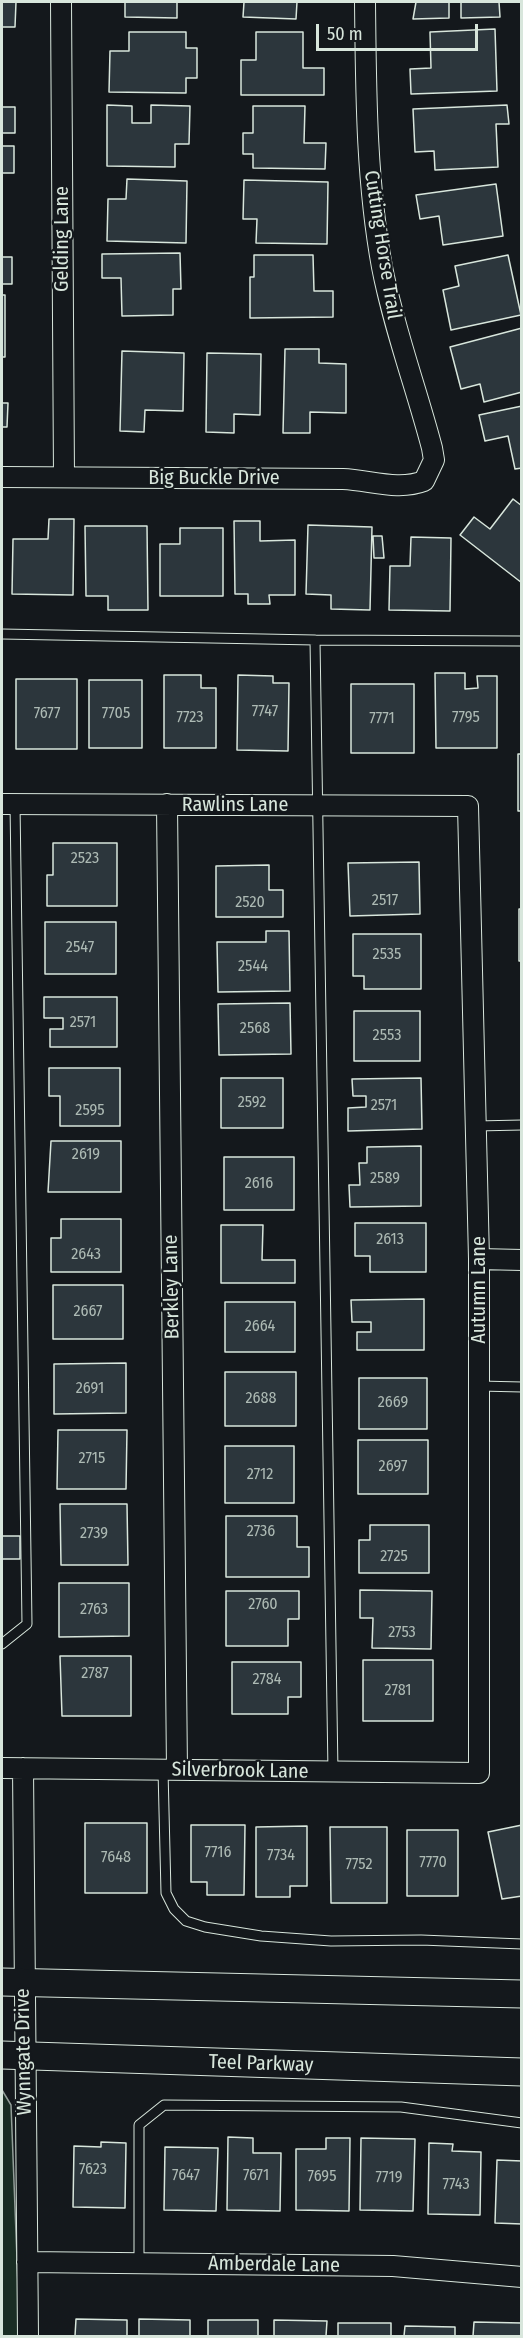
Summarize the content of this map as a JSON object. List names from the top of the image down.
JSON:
{
  "streets": {
    "main road": ["Teel Parkway"],
    "street": [
      "Gelding Lane",
      "Cutting Horse Trail",
      "Big Buckle Drive",
      "Rawlins Lane",
      "Berkley Lane",
      "Autumn Lane",
      "Silverbrook Lane",
      "Wynngate Drive",
      "Amberdale Lane"
    ]
  },
  "crossings": [
    ["Gelding Lane", "Big Buckle Drive"],
    ["Cutting Horse Trail", "Big Buckle Drive"],
    ["Rawlins Lane", "Berkley Lane"],
    ["Rawlins Lane", "Autumn Lane"],
    ["Berkley Lane", "Silverbrook Lane"],
    ["Autumn Lane", "Silverbrook Lane"],
    ["Silverbrook Lane", "Wynngate Drive"],
    ["Wynngate Drive", "Teel Parkway"],
    ["Wynngate Drive", "Amberdale Lane"]
  ],
  "house_numbers": [
    "7747",
    "7677",
    "7705",
    "7723",
    "7795",
    "7771",
    "2523",
    "2517",
    "2520",
    "2547",
    "2535",
    "2544",
    "2571",
    "2568",
    "2553",
    "2592",
    "2571",
    "2595",
    "2619",
    "2589",
    "2616",
    "2613",
    "2643",
    "2667",
    "2664",
    "2691",
    "2688",
    "2669",
    "2715",
    "2697",
    "2712",
    "2736",
    "2739",
    "2725",
    "2760",
    "2763",
    "2753",
    "2787",
    "2784",
    "2781",
    "7716",
    "7734",
    "7648",
    "7770",
    "7752",
    "7623",
    "7647",
    "7671",
    "7695",
    "7719",
    "7743"
  ],
  "scale_bar": "50 m"
}
